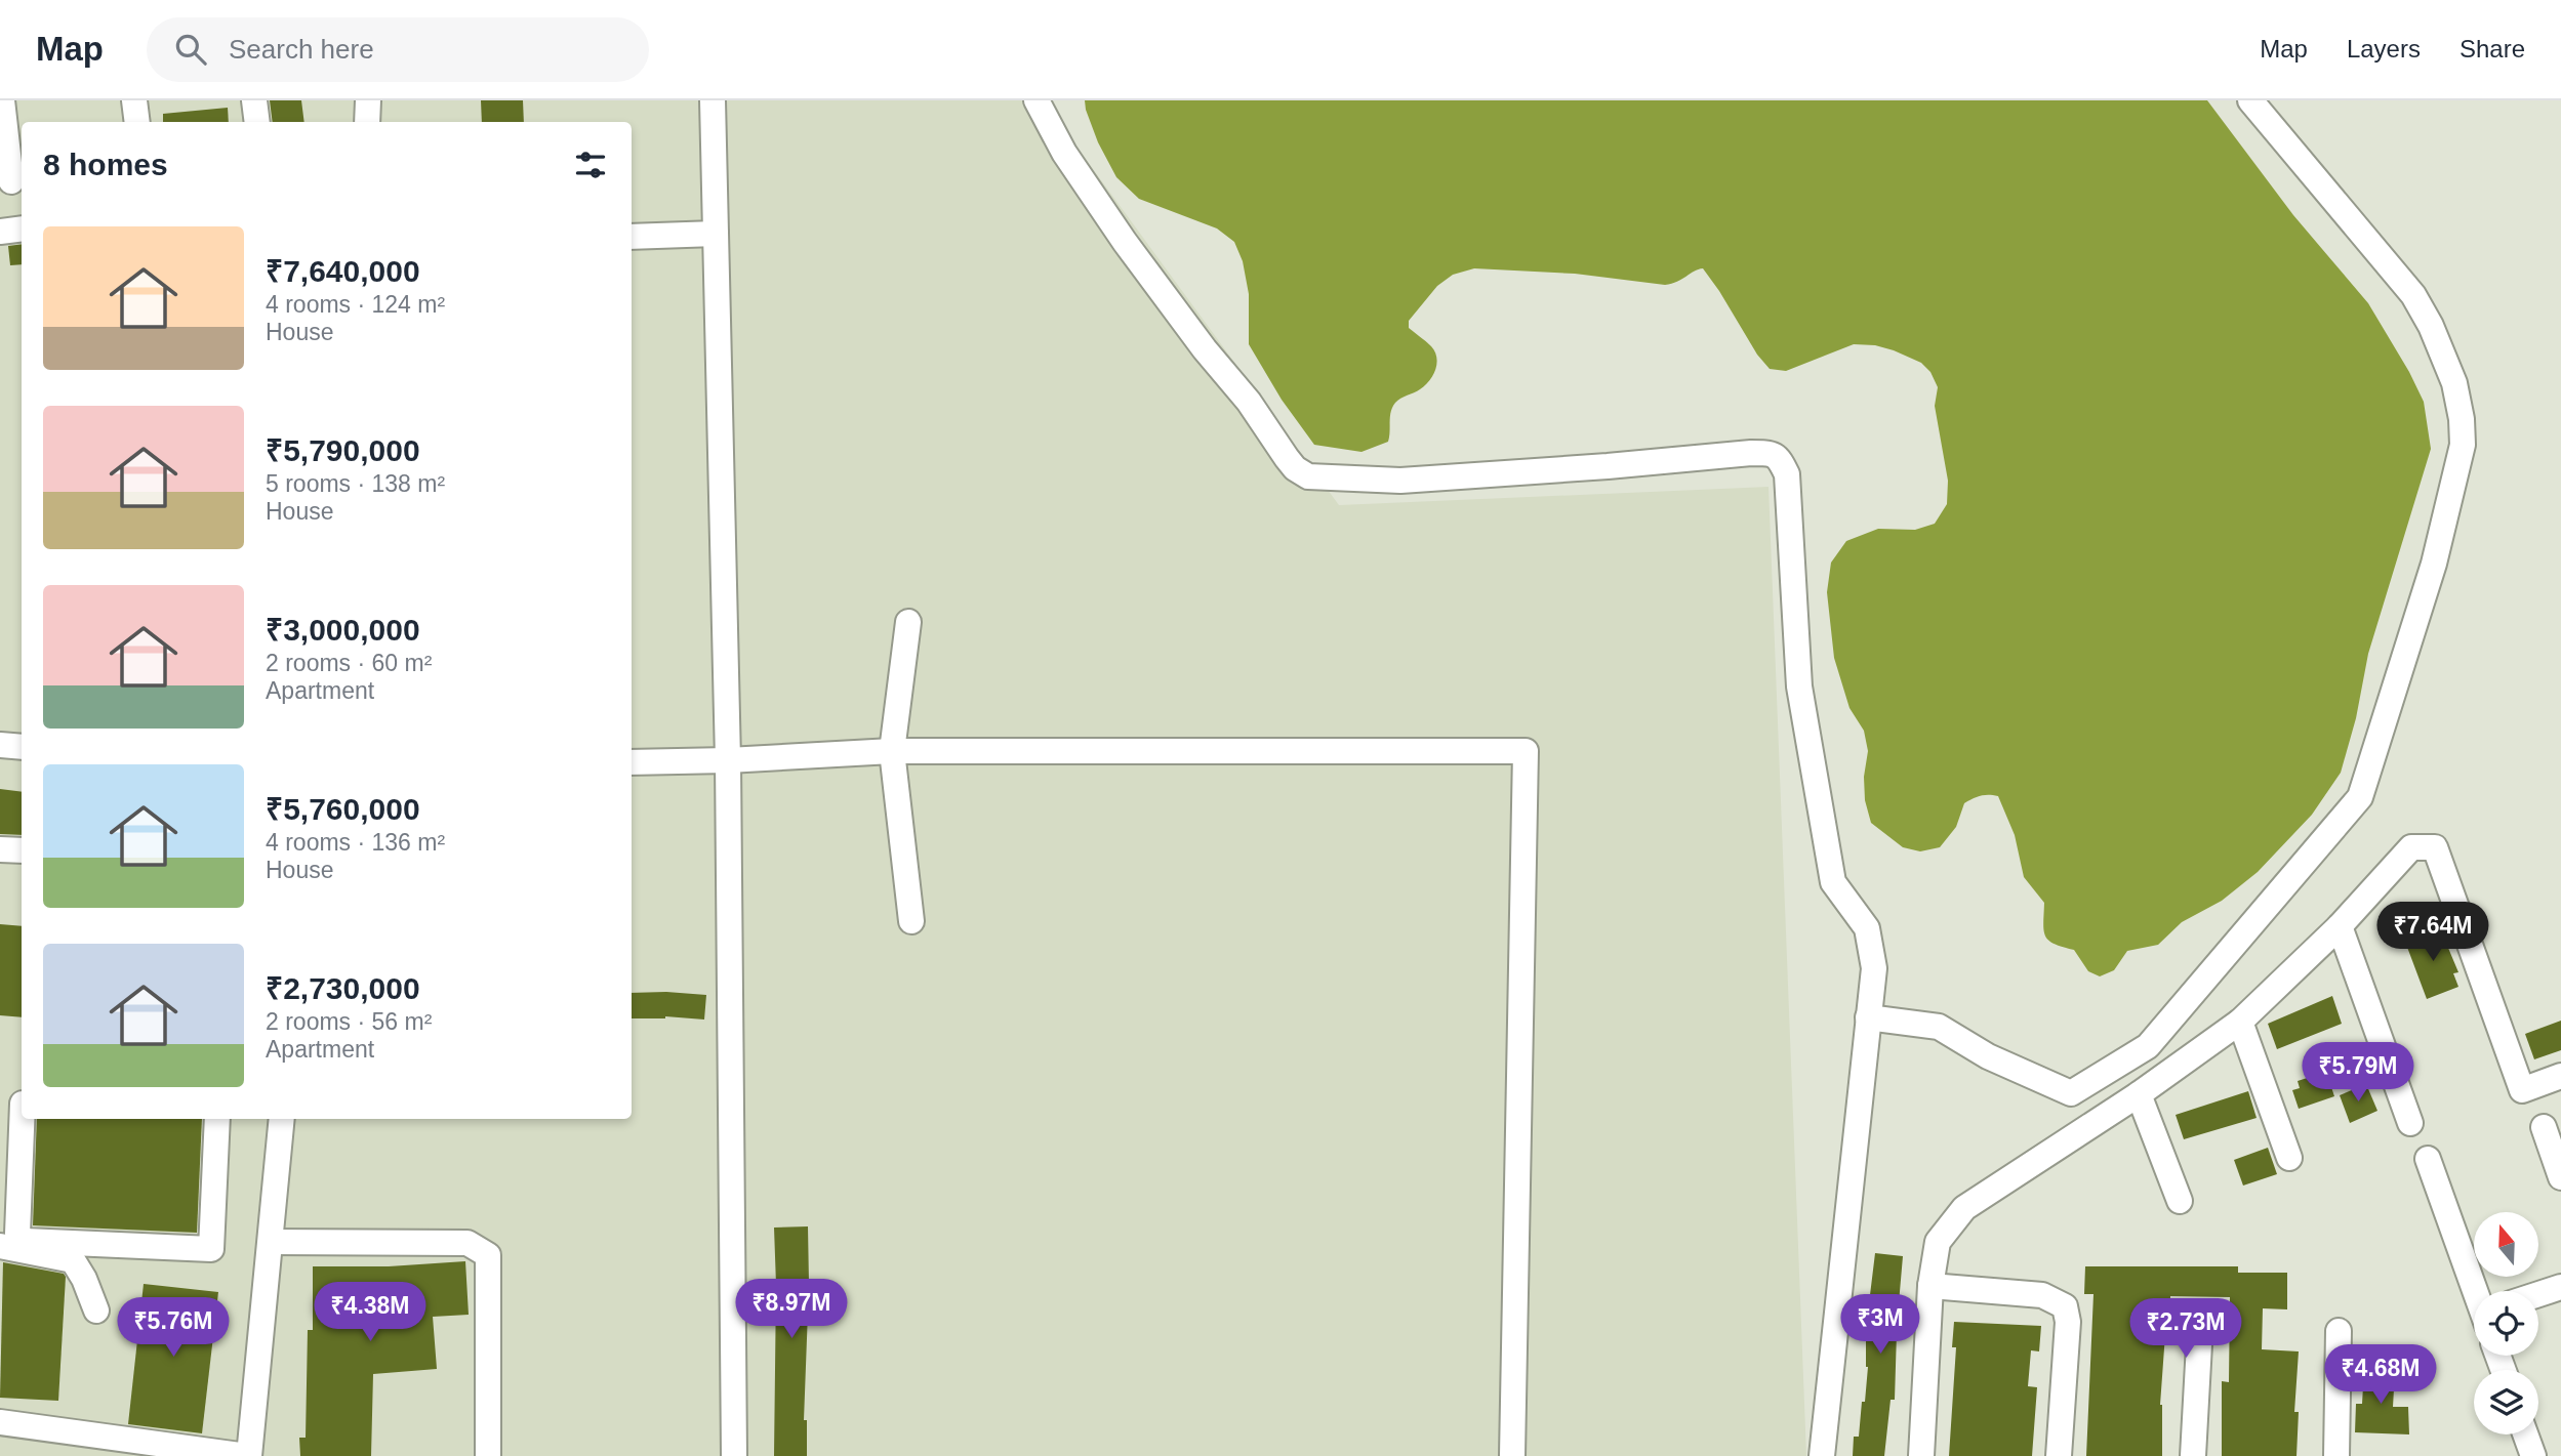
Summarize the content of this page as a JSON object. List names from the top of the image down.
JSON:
{
  "north": "top",
  "page": {
    "header": "Map",
    "search": "Search here",
    "nav": ["Map", "Layers", "Share"],
    "heading": "8 homes",
    "list": [
      {
        "name": "₹7,640,000",
        "note": "4 rooms · 124 m² · House"
      },
      {
        "name": "₹5,790,000",
        "note": "5 rooms · 138 m² · House"
      },
      {
        "name": "₹3,000,000",
        "note": "2 rooms · 60 m² · Apartment"
      },
      {
        "name": "₹5,760,000",
        "note": "4 rooms · 136 m² · House"
      },
      {
        "name": "₹2,730,000",
        "note": "2 rooms · 56 m² · Apartment"
      }
    ],
    "price": [
      "₹7.64M",
      "₹5.79M",
      "₹8.97M",
      "₹4.38M",
      "₹3M",
      "₹5.76M",
      "₹2.73M",
      "₹4.68M"
    ]
  }
}
